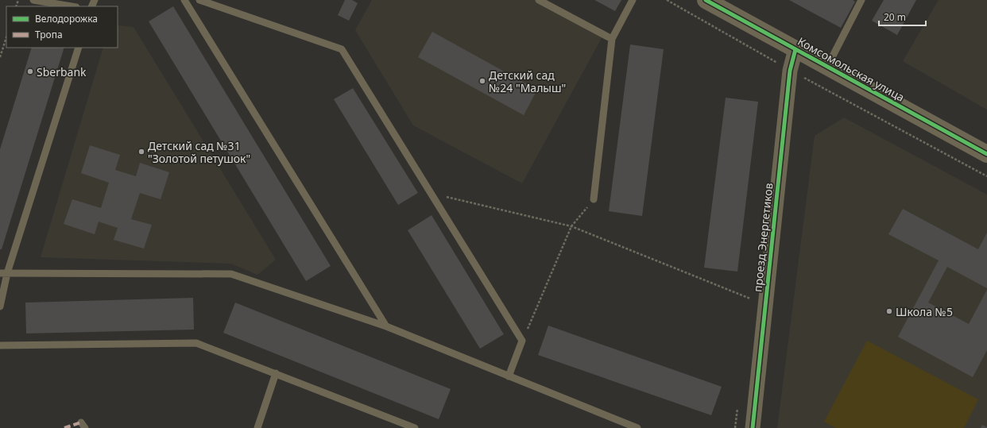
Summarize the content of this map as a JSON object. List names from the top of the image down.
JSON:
{
  "streets": {
    "street": ["Комсомольская улица", "проезд Энергетиков"]
  },
  "crossings": [
    ["Комсомольская улица", "проезд Энергетиков"]
  ],
  "places": [
    "Sberbank",
    "Детский сад №24 \"Малыш\"",
    "Детский сад №31 \"Золотой петушок\"",
    "Школа №5"
  ],
  "legend": ["Велодорожка", "Тропа"],
  "scale_bar": "20 m"
}
